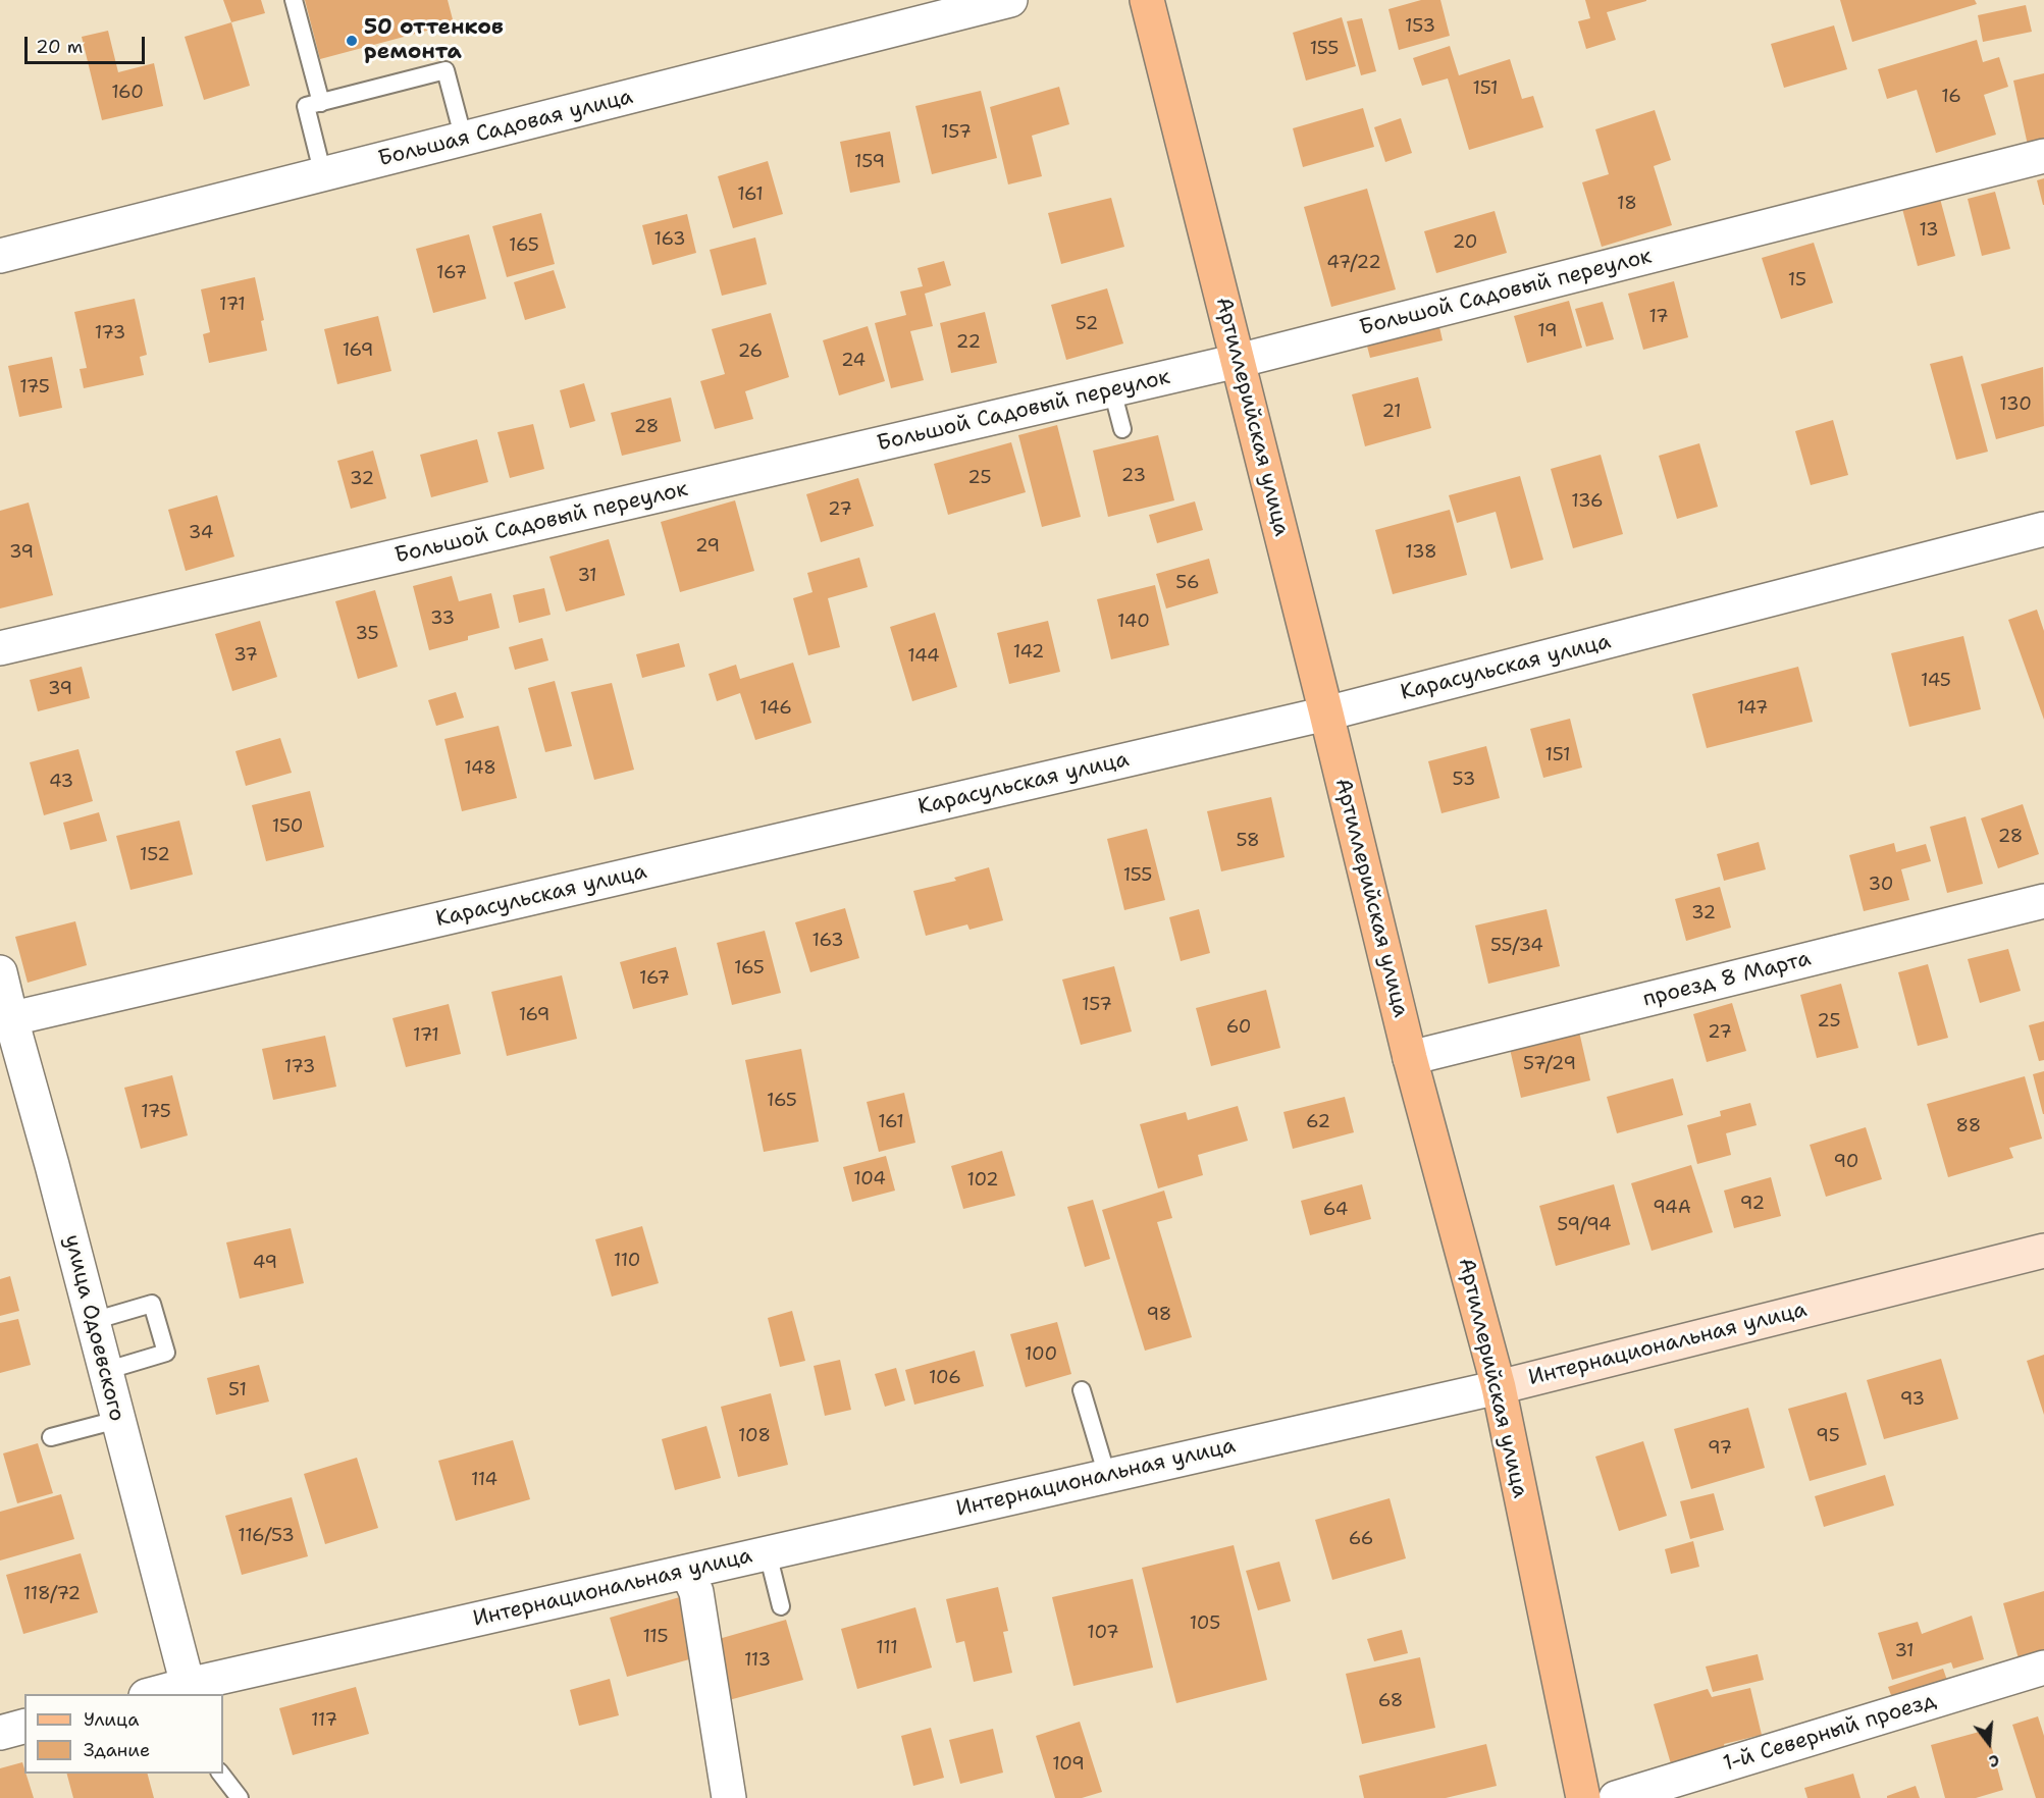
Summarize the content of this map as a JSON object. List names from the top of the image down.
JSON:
{
  "streets": {
    "main road": ["Артиллерийская улица", "Интернациональная улица"],
    "street": [
      "Большая Садовая улица",
      "Большой Садовый переулок",
      "Карасульская улица",
      "проезд 8 Марта",
      "улица Одоевского",
      "1-й Северный проезд"
    ]
  },
  "crossings": [
    ["Большой Садовый переулок", "Артиллерийская улица"],
    ["Артиллерийская улица", "Карасульская улица"],
    ["Артиллерийская улица", "проезд 8 Марта"],
    ["Артиллерийская улица", "Интернациональная улица"],
    ["Карасульская улица", "улица Одоевского"],
    ["улица Одоевского", "Интернациональная улица"]
  ],
  "places": ["50 оттенков ремонта"],
  "house_numbers": [
    "153",
    "155",
    "151",
    "160",
    "16",
    "157",
    "159",
    "161",
    "18",
    "13",
    "163",
    "20",
    "165",
    "47/22",
    "167",
    "15",
    "171",
    "17",
    "52",
    "19",
    "173",
    "22",
    "169",
    "26",
    "24",
    "175",
    "130",
    "21",
    "28",
    "23",
    "25",
    "32",
    "136",
    "27",
    "34",
    "29",
    "39",
    "138",
    "31",
    "56",
    "33",
    "140",
    "35",
    "142",
    "37",
    "144",
    "145",
    "39",
    "146",
    "147",
    "151",
    "148",
    "53",
    "43",
    "150",
    "28",
    "58",
    "152",
    "155",
    "30",
    "32",
    "163",
    "55/34",
    "165",
    "167",
    "157",
    "169",
    "25",
    "60",
    "27",
    "171",
    "57/29",
    "173",
    "165",
    "175",
    "161",
    "62",
    "88",
    "90",
    "104",
    "102",
    "92",
    "94А",
    "64",
    "59/94",
    "110",
    "49",
    "98",
    "100",
    "106",
    "51",
    "93",
    "108",
    "95",
    "97",
    "114",
    "116/53",
    "66",
    "118/72",
    "105",
    "107",
    "115",
    "111",
    "31",
    "113",
    "68",
    "117",
    "109"
  ],
  "legend": ["Улица", "Здание"],
  "scale_bar": "20 m",
  "north": "bottom"
}
